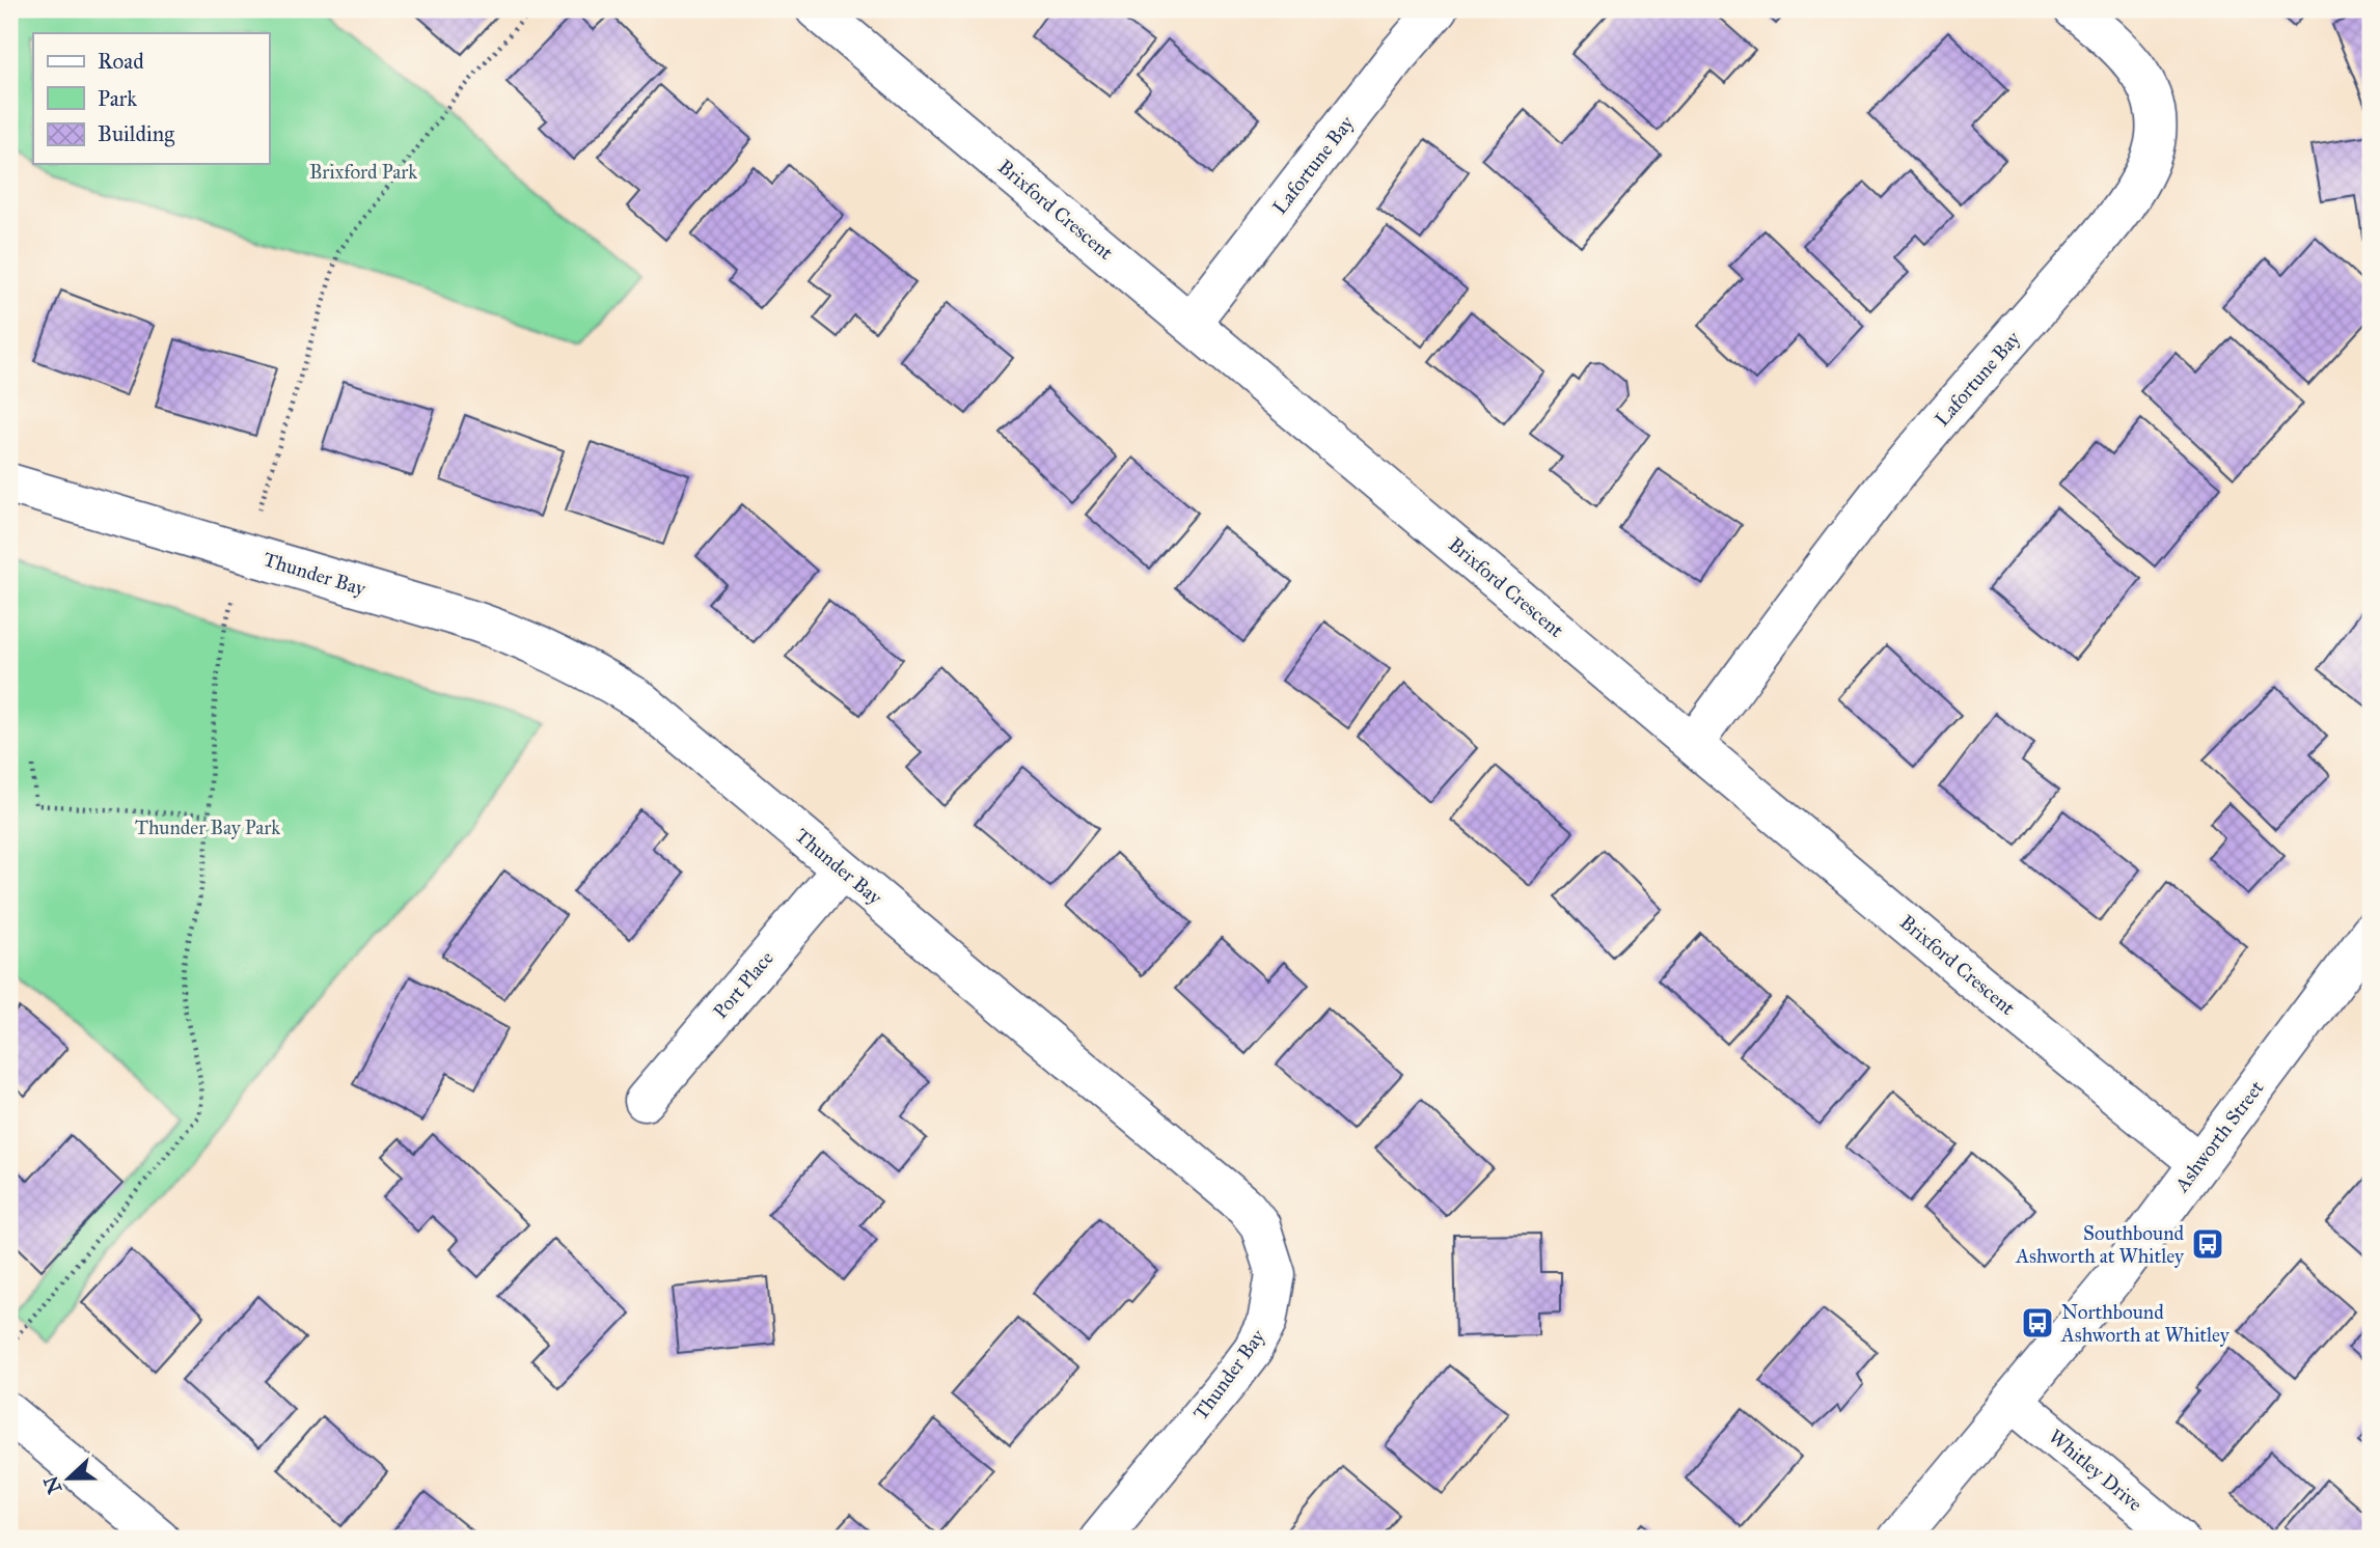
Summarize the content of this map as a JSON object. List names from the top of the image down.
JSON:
{
  "streets": {
    "street": [
      "Lafortune Bay",
      "Brixford Crescent",
      "Thunder Bay",
      "Port Place",
      "Ashworth Street",
      "Whitley Drive"
    ]
  },
  "crossings": [
    ["Lafortune Bay", "Brixford Crescent"],
    ["Brixford Crescent", "Ashworth Street"],
    ["Thunder Bay", "Port Place"],
    ["Ashworth Street", "Whitley Drive"]
  ],
  "parks": ["Brixford Park", "Thunder Bay Park"],
  "places": {
    "bus stop": ["Southbound Ashworth at Whitley", "Northbound Ashworth at Whitley"]
  },
  "legend": ["Road", "Park", "Building"],
  "north": "left"
}
